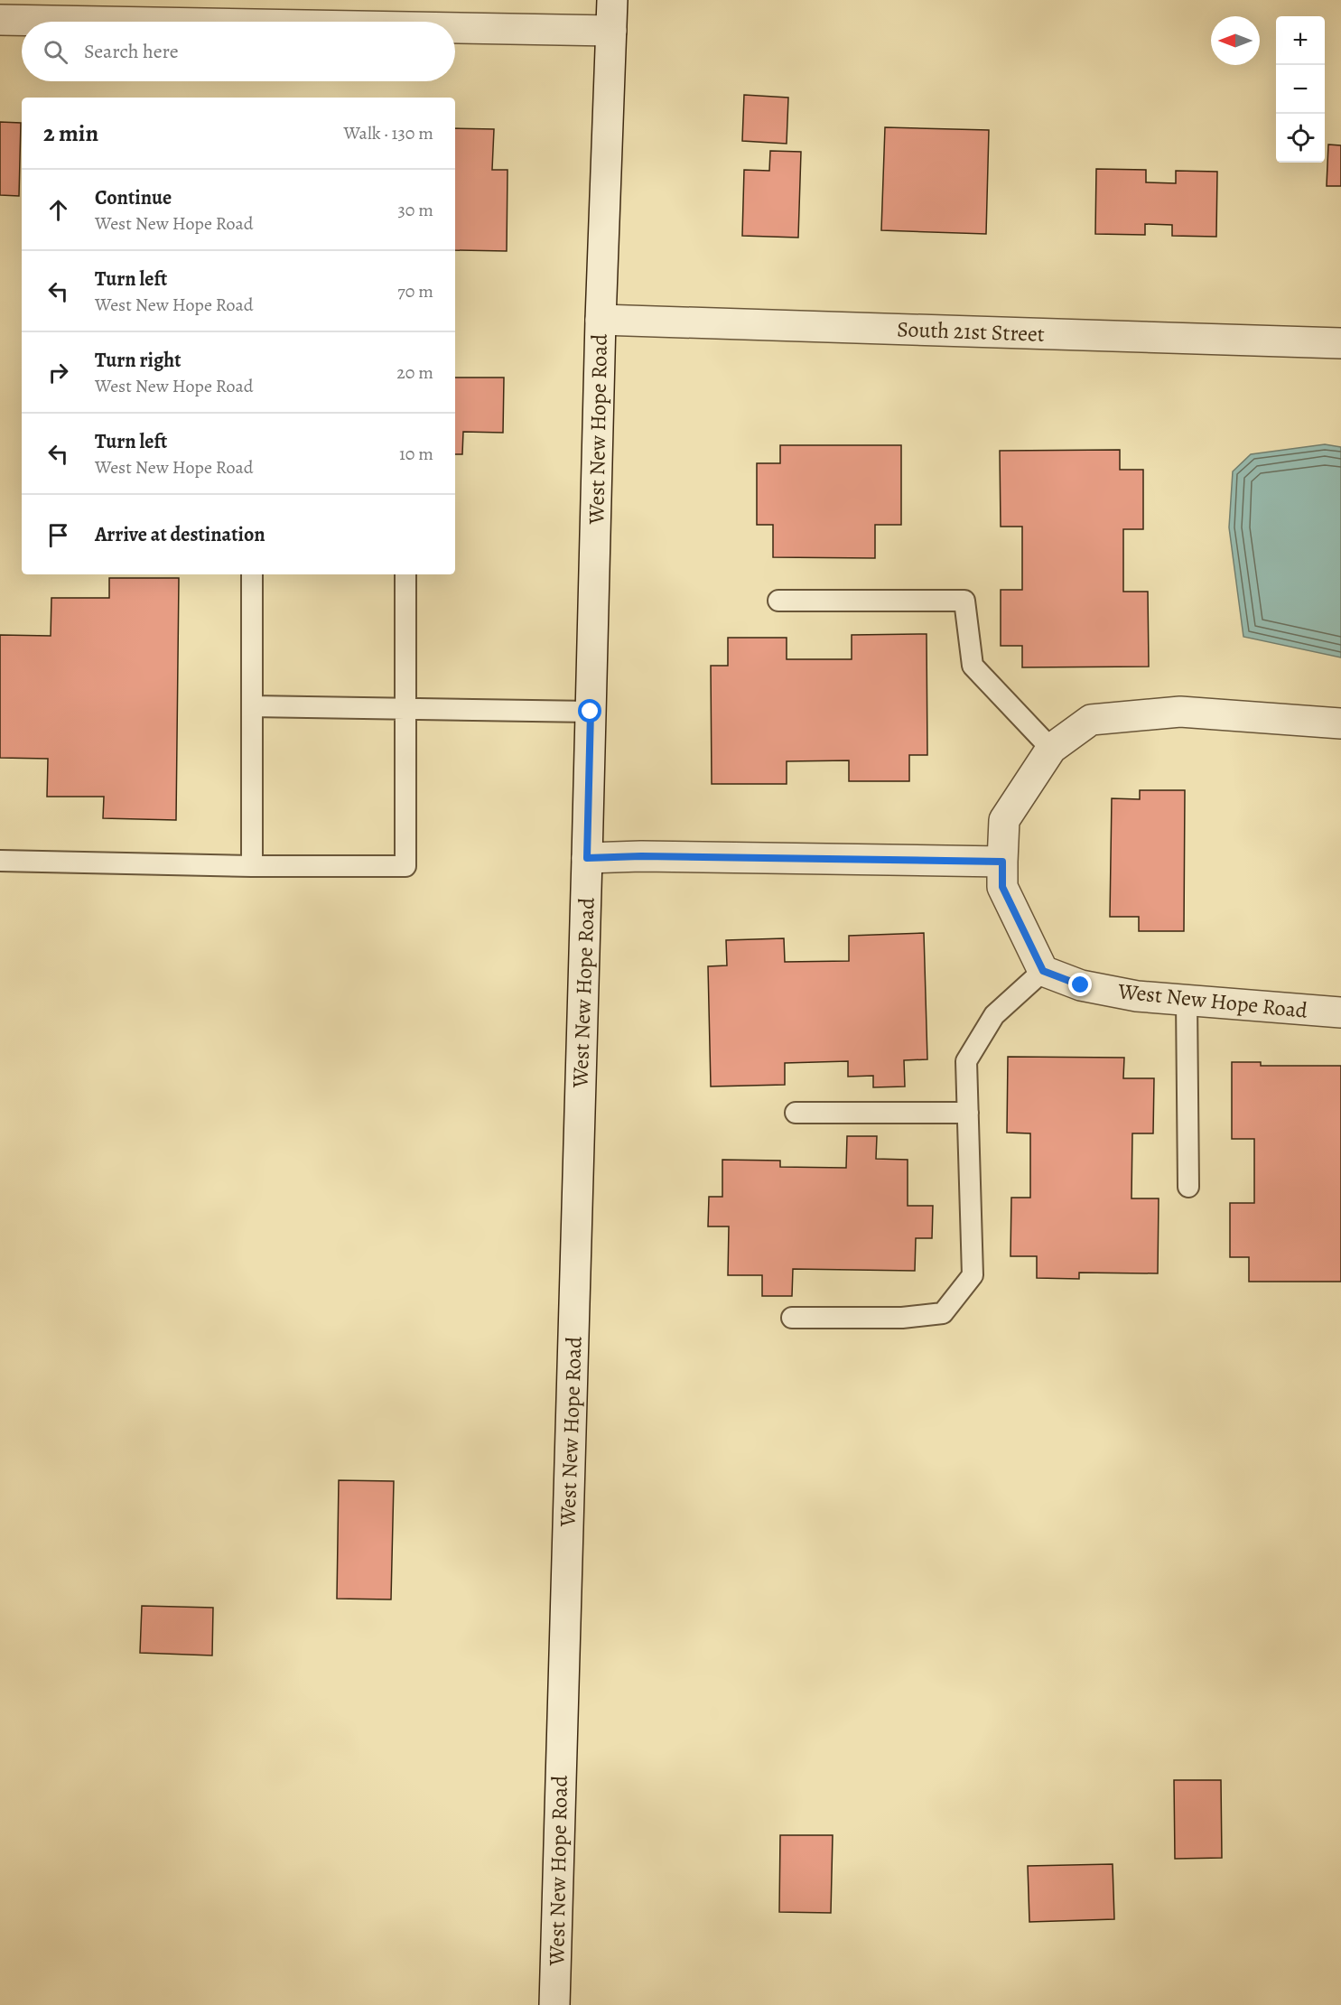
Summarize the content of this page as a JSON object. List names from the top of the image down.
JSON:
{
  "streets": {
    "street": ["South 21st Street", "West New Hope Road"]
  },
  "crossings": [
    ["South 21st Street", "West New Hope Road"]
  ],
  "north": "left",
  "page": {
    "map_buttons": ["+", "−"],
    "search": "Search here",
    "heading": ["2 min", "Walk · 130 m"],
    "list": [
      ["Continue", "West New Hope Road", "30 m"],
      ["Turn left", "West New Hope Road", "70 m"],
      ["Turn right", "West New Hope Road", "20 m"],
      ["Turn left", "West New Hope Road", "10 m"],
      "Arrive at destination"
    ]
  }
}
